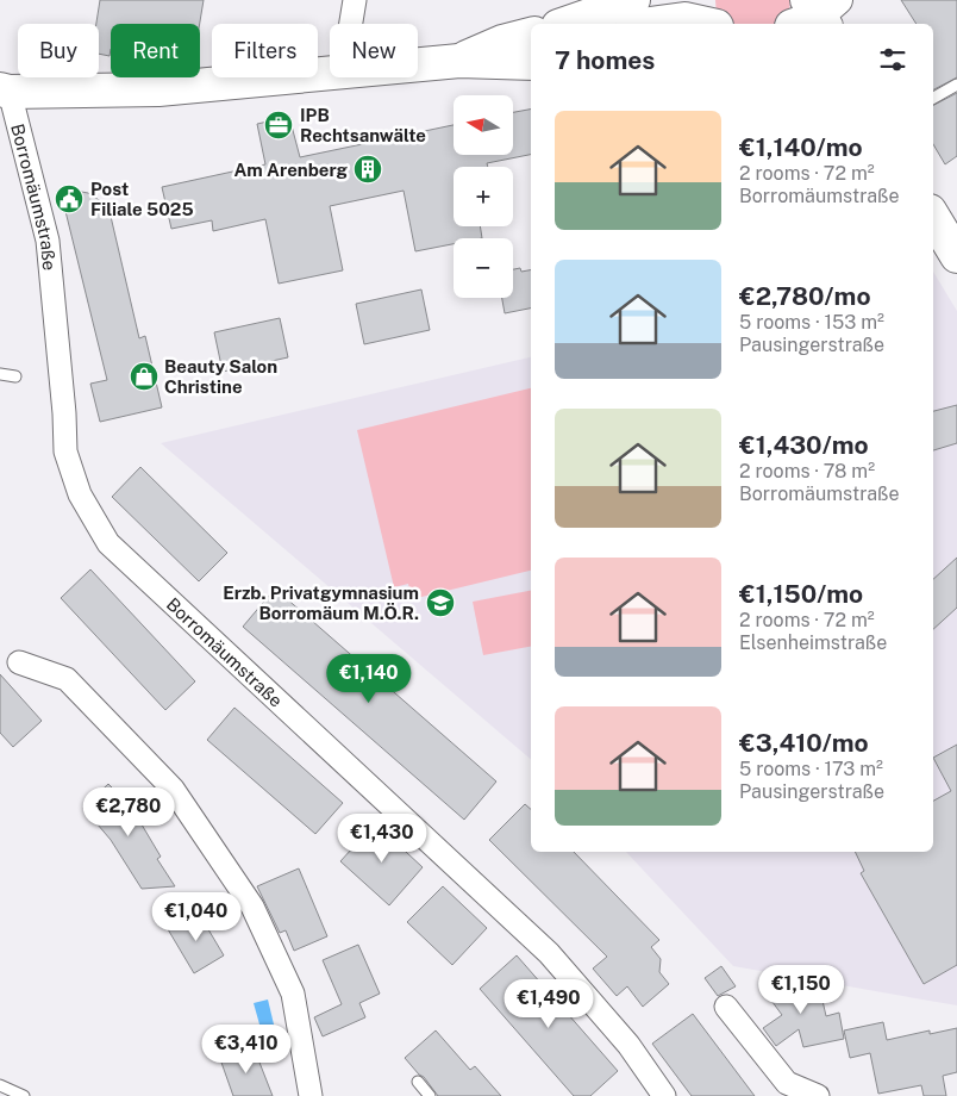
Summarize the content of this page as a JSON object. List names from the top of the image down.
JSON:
{
  "streets": {
    "street": ["Borromäumstraße"]
  },
  "places": {
    "office": ["IPB Rechtsanwälte"],
    "building": ["Am Arenberg"],
    "public building": ["Post Filiale 5025"],
    "shop": ["Beauty Salon Christine"],
    "school or university": ["Erzb. Privatgymnasium Borromäum M.Ö.R."]
  },
  "north": "left",
  "page": {
    "chip": [
      "Buy",
      "Rent",
      "Filters",
      "New"
    ],
    "heading": "7 homes",
    "map_buttons": ["+", "−"],
    "list": [
      {
        "name": "€1,140/mo",
        "note": "2 rooms · 72 m² · Borromäumstraße"
      },
      {
        "name": "€2,780/mo",
        "note": "5 rooms · 153 m² · Pausingerstraße"
      },
      {
        "name": "€1,430/mo",
        "note": "2 rooms · 78 m² · Borromäumstraße"
      },
      {
        "name": "€1,150/mo",
        "note": "2 rooms · 72 m² · Elsenheimstraße"
      },
      {
        "name": "€3,410/mo",
        "note": "5 rooms · 173 m² · Pausingerstraße"
      }
    ],
    "price": [
      "€1,140",
      "€2,780",
      "€1,430",
      "€1,040",
      "€1,150",
      "€1,490",
      "€3,410"
    ]
  }
}
